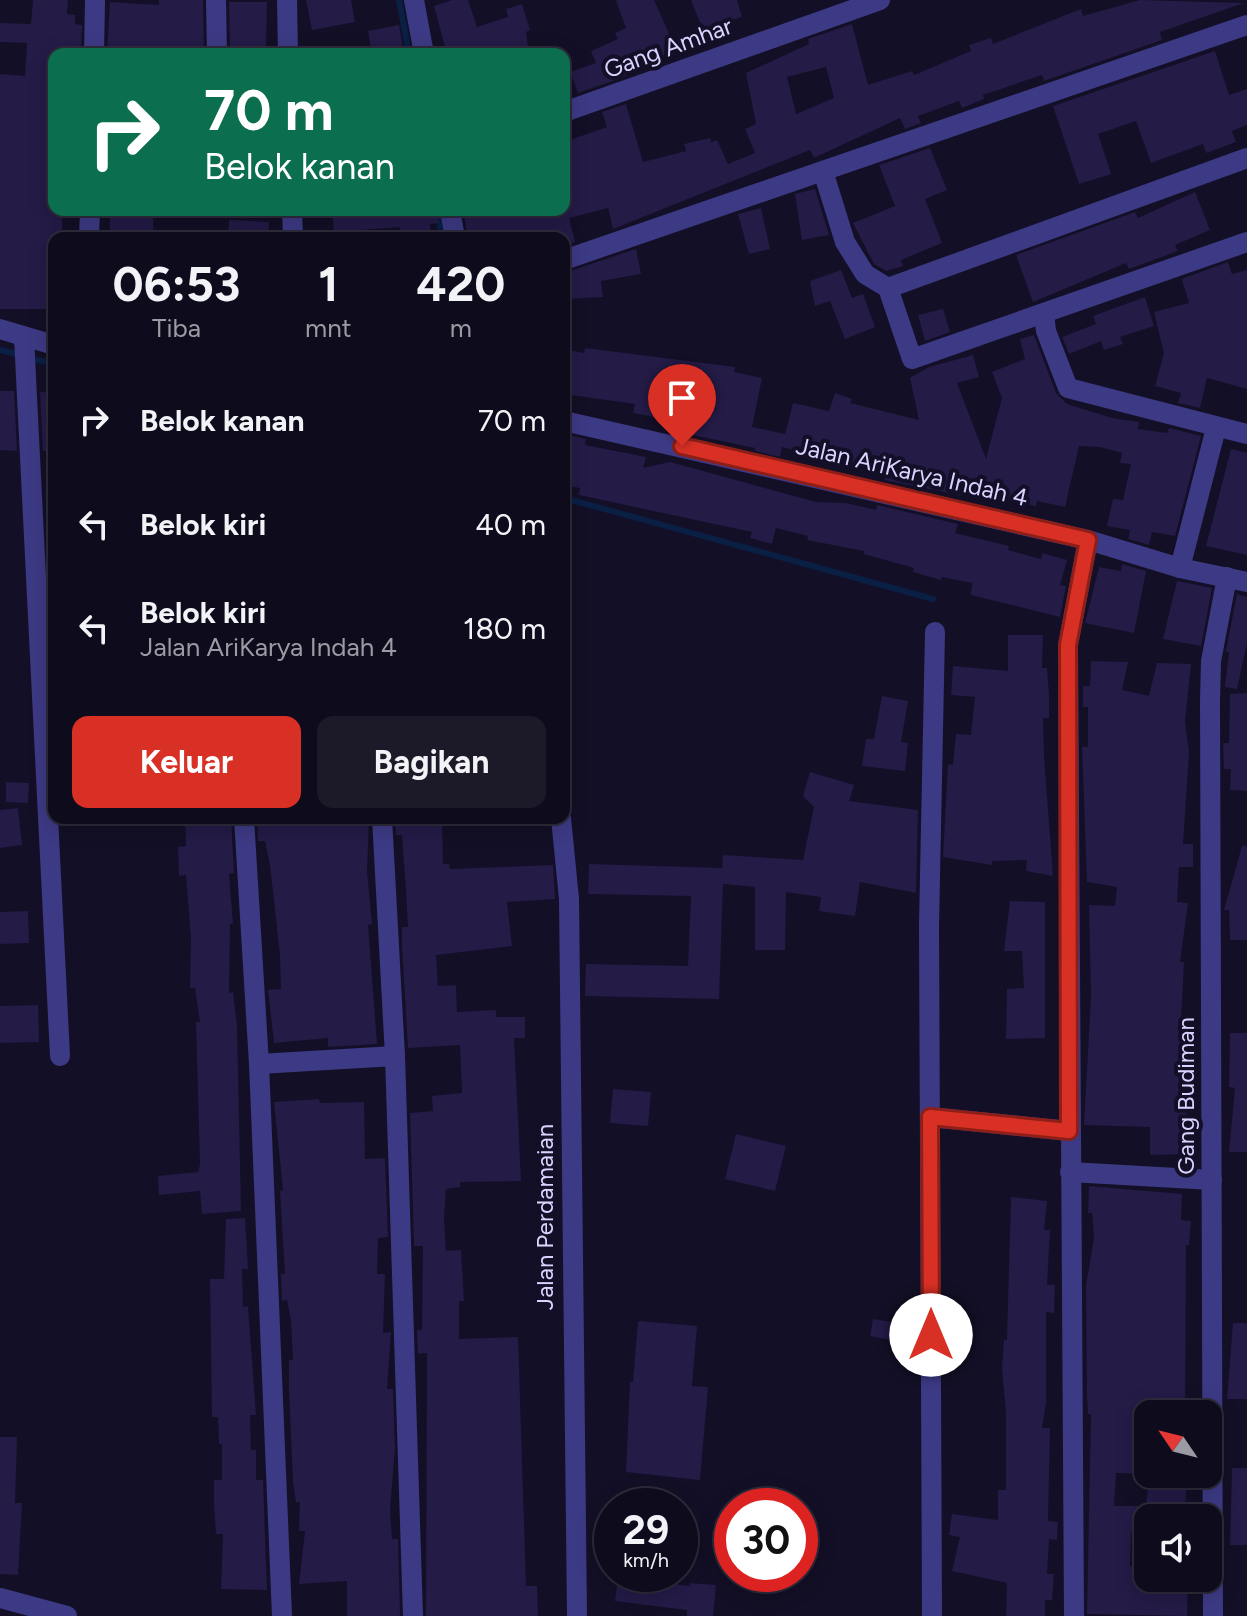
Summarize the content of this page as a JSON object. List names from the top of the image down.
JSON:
{
  "streets": {
    "street": [
      "Gang Amhar",
      "Jalan AriKarya Indah 4",
      "Gang Budiman",
      "Jalan Perdamaian"
    ]
  },
  "crossings": [
    ["Jalan AriKarya Indah 4", "Gang Budiman"]
  ],
  "north": "top left",
  "page": {
    "turn": ["70 m", "Belok kanan"],
    "eta": [
      "06:53",
      "Tiba",
      "1",
      "mnt",
      "420",
      "m"
    ],
    "list": [
      {
        "name": "Belok kanan",
        "value": "70 m"
      },
      {
        "name": "Belok kiri",
        "value": "40 m"
      },
      {
        "name": "Belok kiri",
        "note": "Jalan AriKarya Indah 4",
        "value": "180 m"
      }
    ],
    "buttons": ["Keluar", "Bagikan"],
    "speed": "29 km/h",
    "limit": "30"
  }
}
